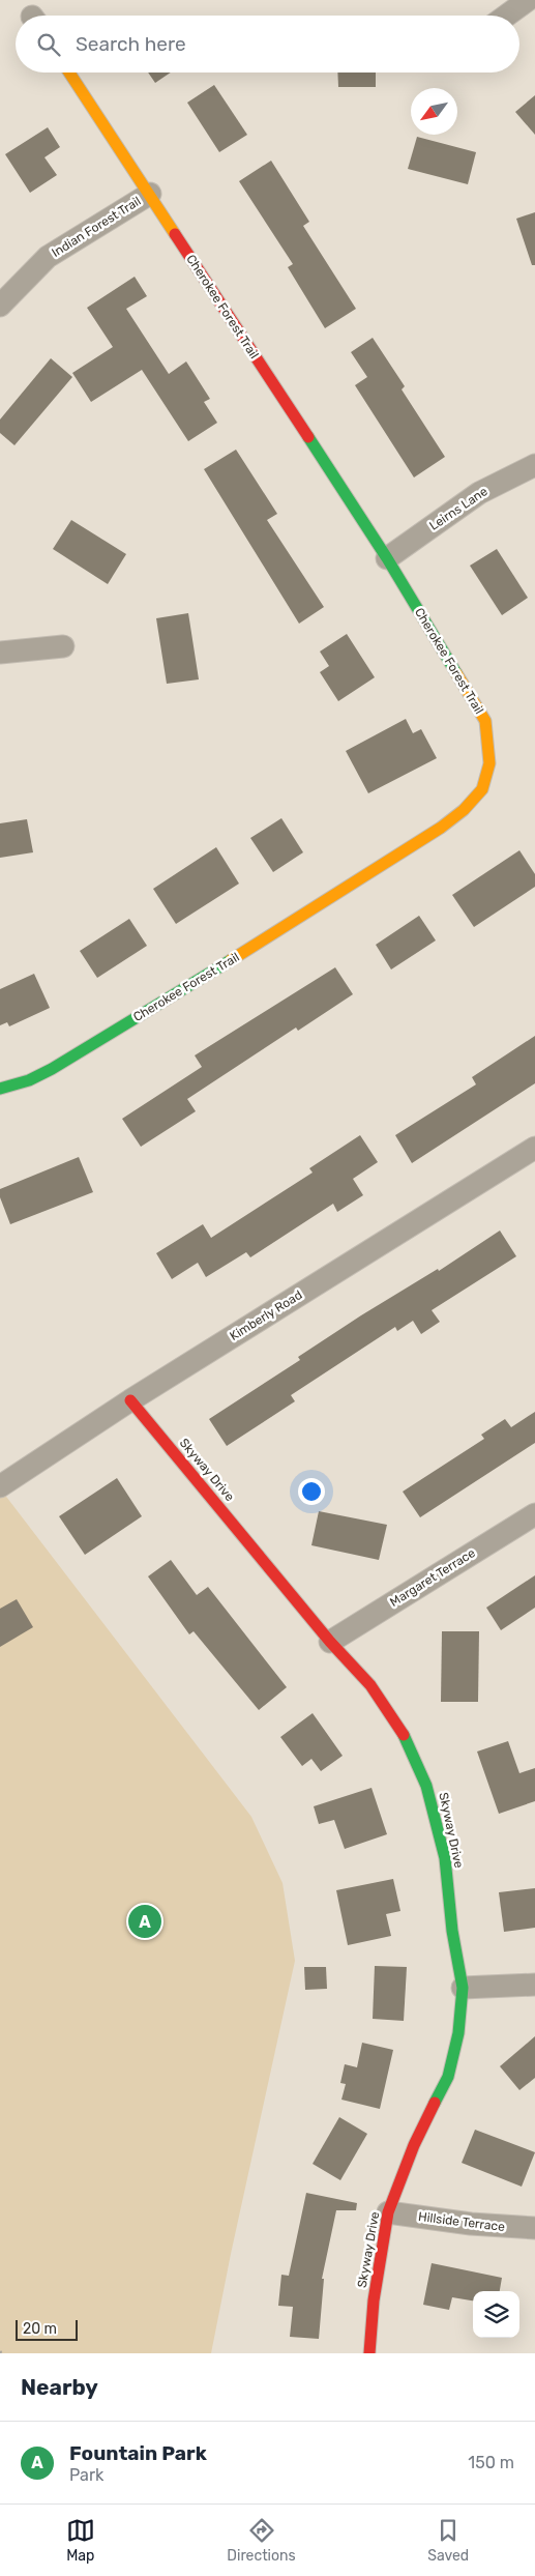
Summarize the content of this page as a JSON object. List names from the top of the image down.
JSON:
{
  "streets": {
    "street": [
      "Indian Forest Trail",
      "Cherokee Forest Trail",
      "Leirns Lane",
      "Kimberly Road",
      "Skyway Drive",
      "Margaret Terrace",
      "Hillside Terrace"
    ]
  },
  "crossings": [
    ["Indian Forest Trail", "Cherokee Forest Trail"],
    ["Cherokee Forest Trail", "Leirns Lane"],
    ["Kimberly Road", "Skyway Drive"],
    ["Skyway Drive", "Margaret Terrace"],
    ["Skyway Drive", "Hillside Terrace"]
  ],
  "scale_bar": "20 m",
  "north": "bottom left",
  "page": {
    "search": "Search here",
    "pins": "A",
    "scale": "20 m",
    "heading": "Nearby",
    "list": [
      {
        "mark": "A",
        "name": "Fountain Park",
        "note": "Park",
        "value": "150 m"
      }
    ],
    "nav": ["Map", "Directions", "Saved"]
  }
}
